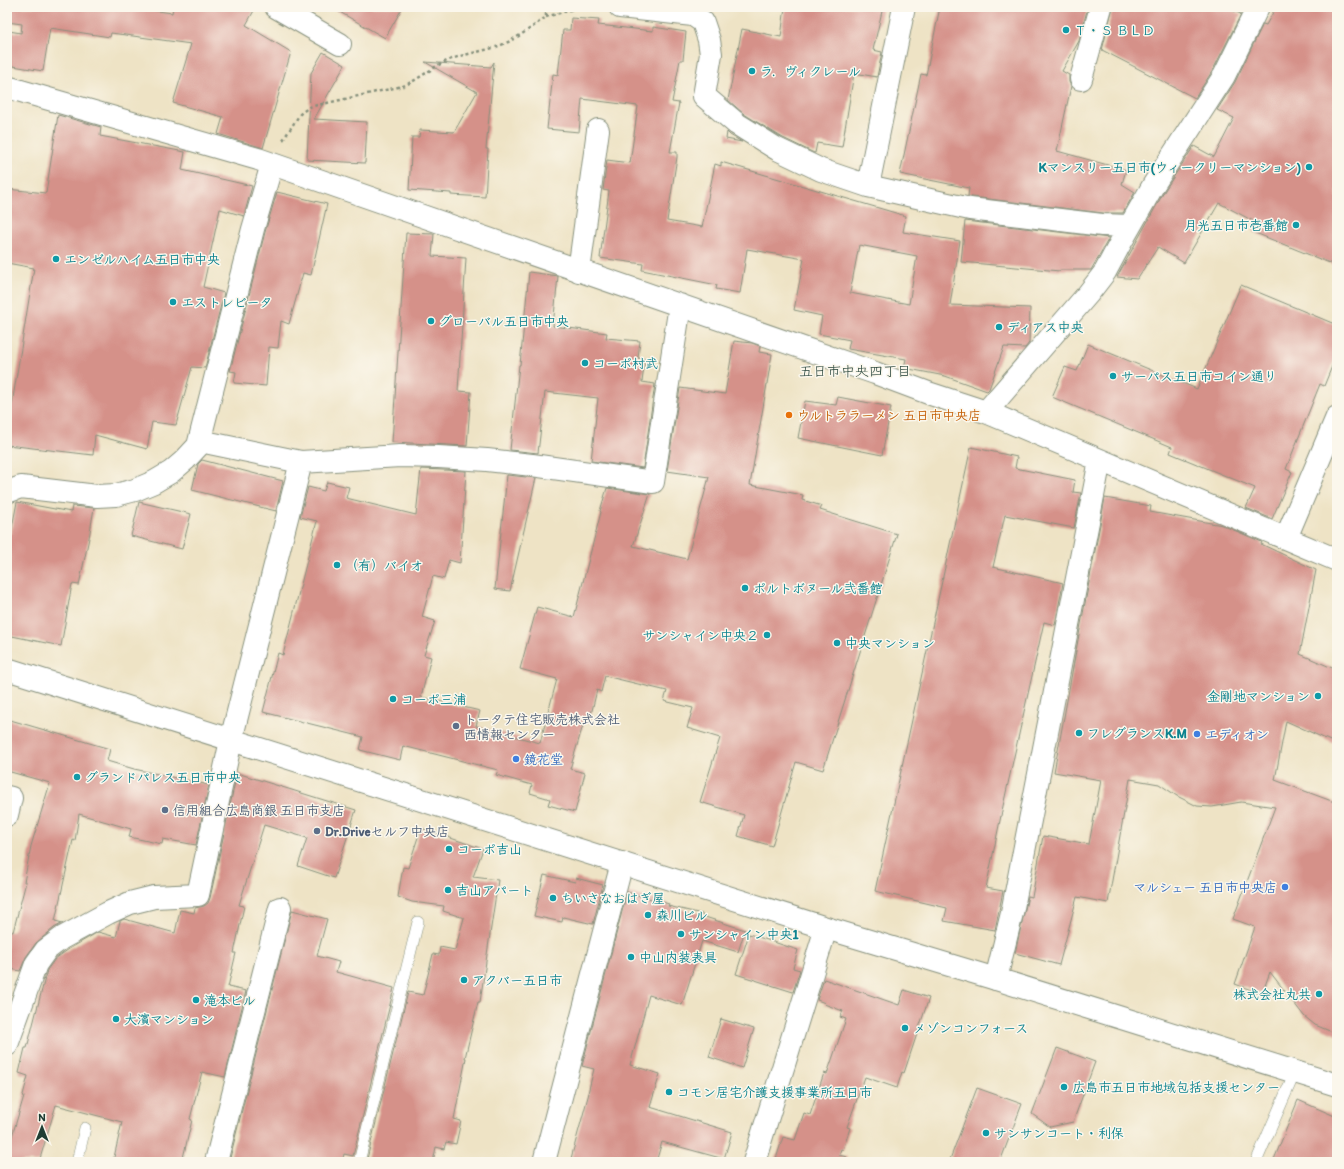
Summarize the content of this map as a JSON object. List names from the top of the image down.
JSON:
{
  "districts": ["五日市中央四丁目"],
  "places": [
    "Ｔ・Ｓ ＢＬＤ",
    "ラ．ヴィクレール",
    "Kマンスリー五日市(ウィークリーマンション)",
    "月光五日市壱番館",
    "エンゼルハイム五日市中央",
    "エストレビータ",
    "グローバル五日市中央",
    "ディアス中央",
    "コーポ村武",
    "サーパス五日市コイン通り",
    "ウルトララーメン 五日市中央店",
    "（有）バイオ",
    "ポルトボヌール弐番館",
    "サンシャイン中央２",
    "中央マンション",
    "金剛地マンション",
    "コーポ三浦",
    "トータテ住宅販売株式会社 西情報センター",
    "フレグランスK.M",
    "エディオン",
    "鏡花堂",
    "グランドパレス五日市中央",
    "信用組合広島商銀 五日市支店",
    "Dr.Driveセルフ中央店",
    "コーポ吉山",
    "マルシェー 五日市中央店",
    "吉山アパート",
    "ちいさなおはぎ屋",
    "森川ビル",
    "サンシャイン中央1",
    "中山内装表具",
    "アクバー五日市",
    "株式会社丸共",
    "滝本ビル",
    "大濱マンション",
    "メゾンコンフォース",
    "広島市五日市地域包括支援センター",
    "コモン居宅介護支援事業所五日市",
    "サンサンコート・利保"
  ],
  "north": "top"
}
